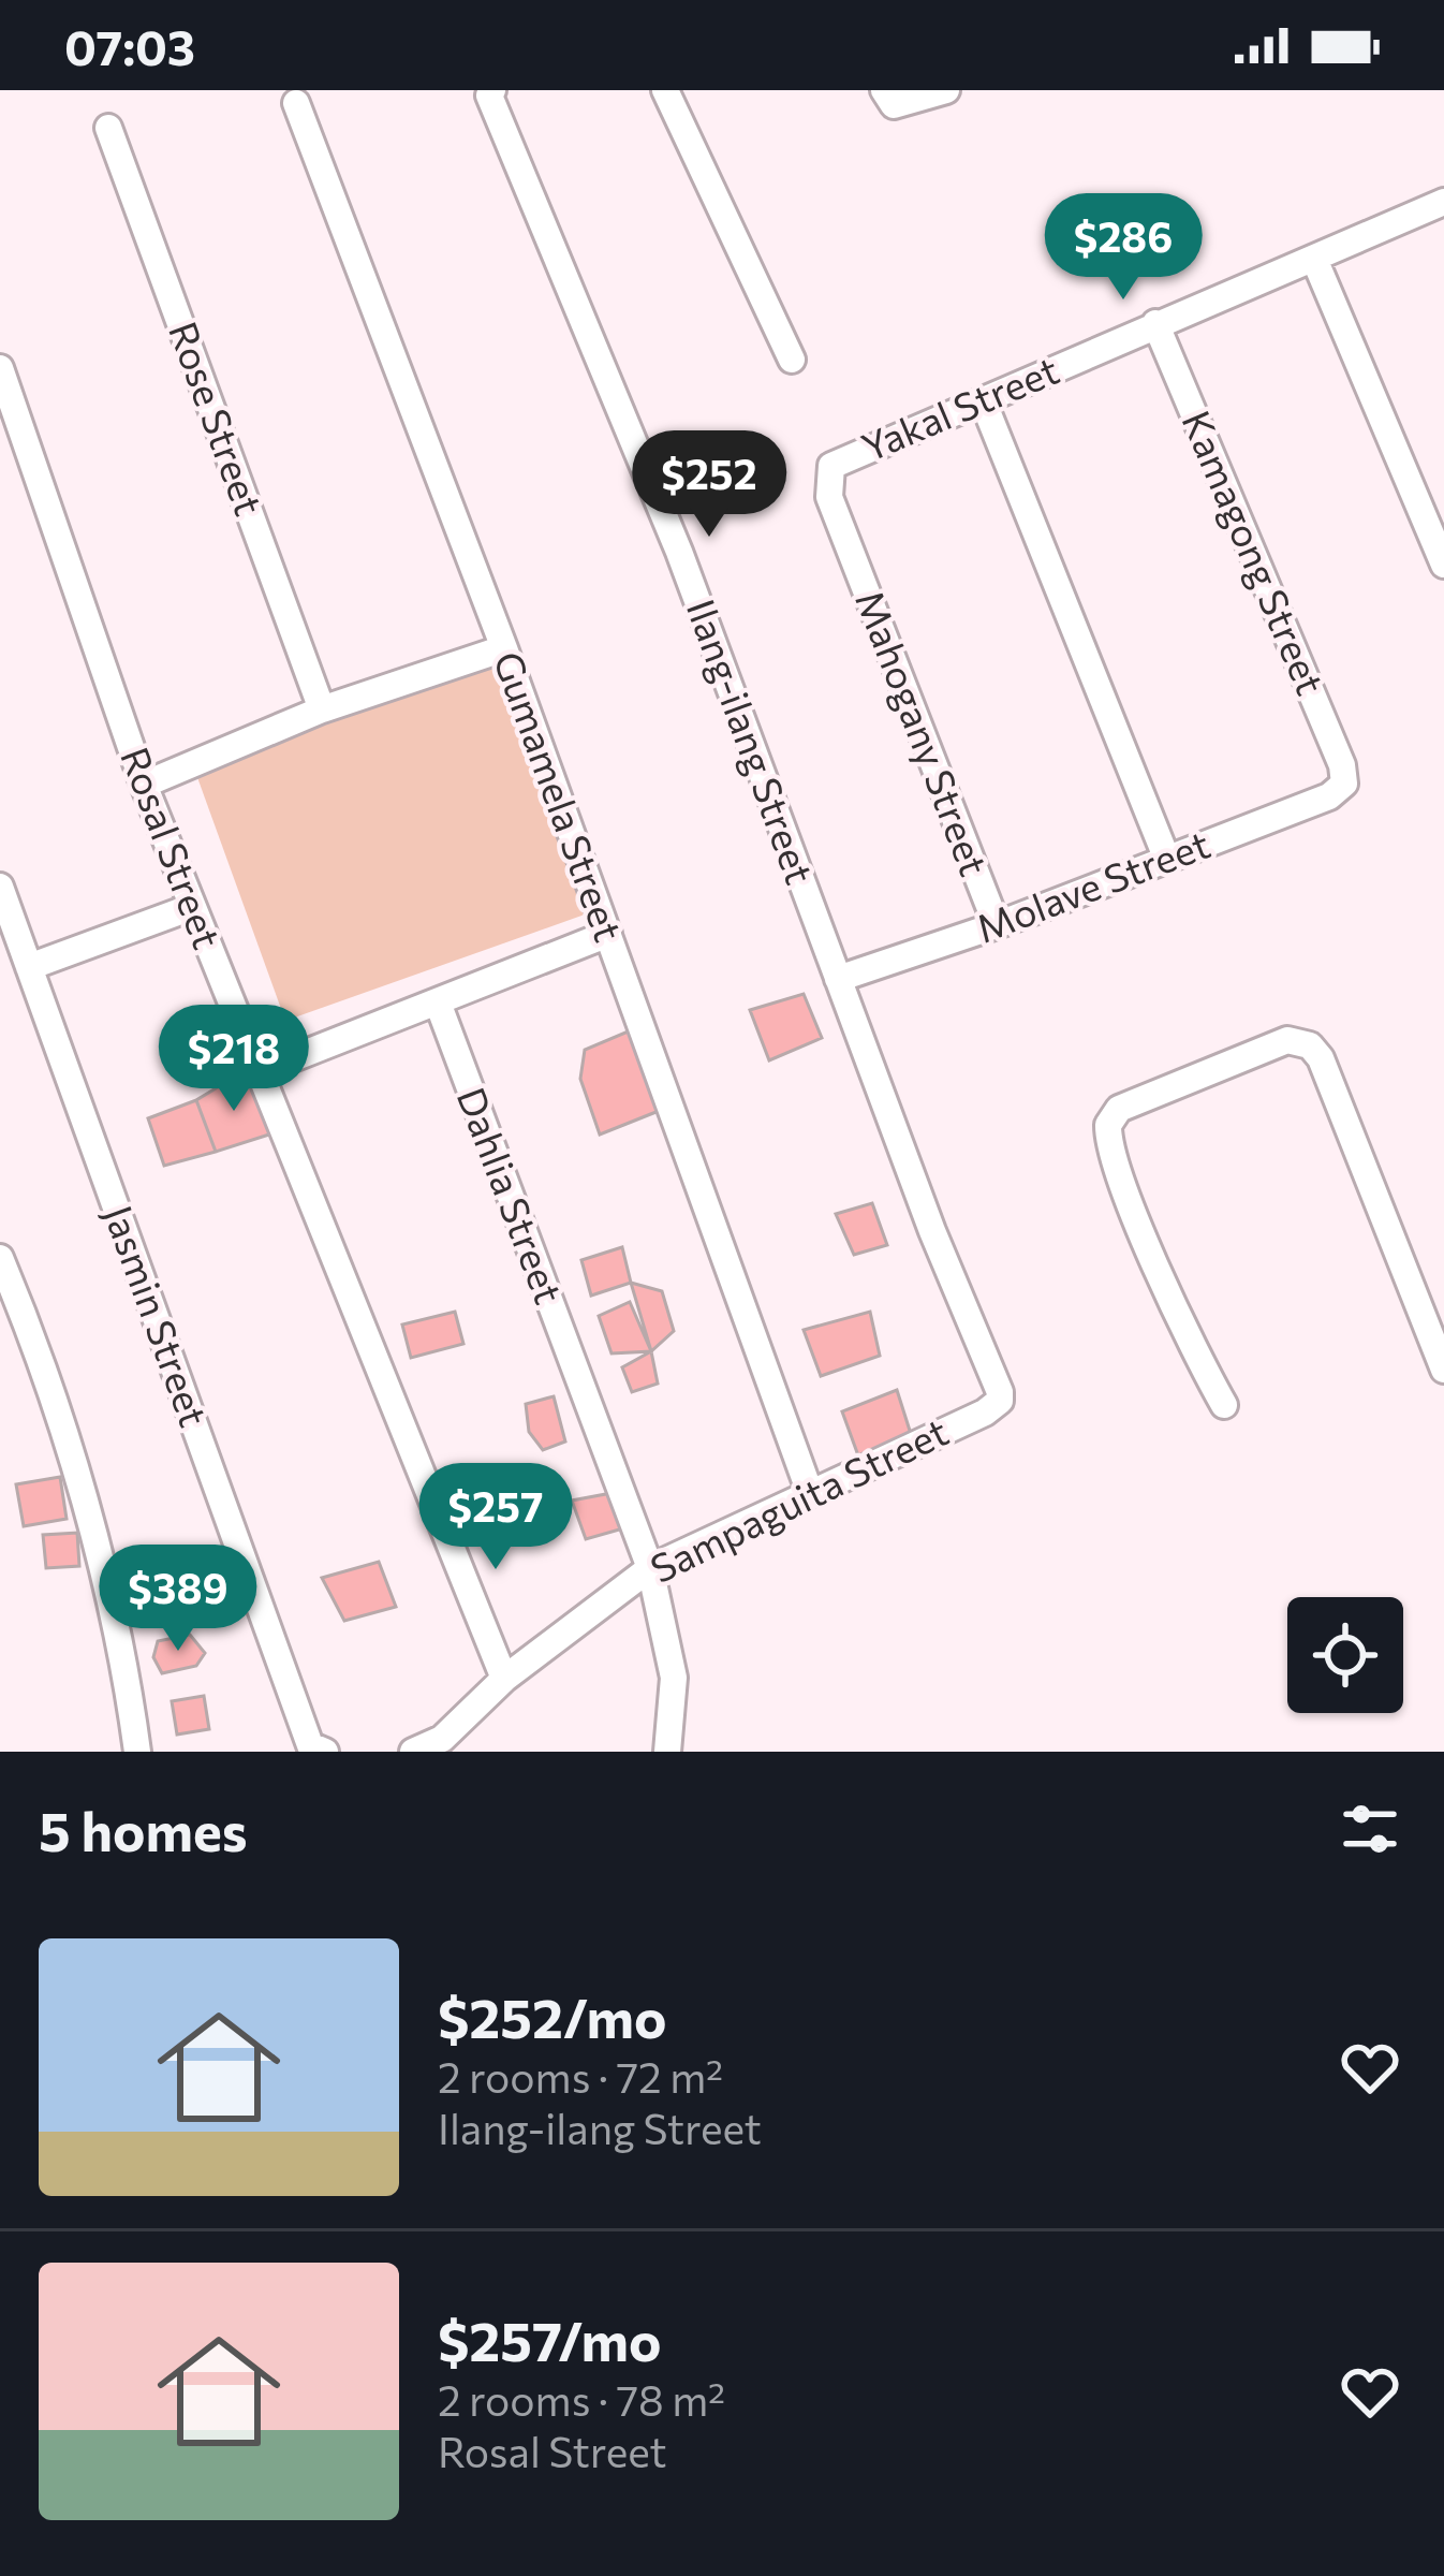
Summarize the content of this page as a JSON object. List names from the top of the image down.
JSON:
{
  "streets": {
    "street": [
      "Yakal Street",
      "Rose Street",
      "Kamagong Street",
      "Mahogany Street",
      "Ilang-ilang Street",
      "Gumamela Street",
      "Rosal Street",
      "Molave Street",
      "Dahlia Street",
      "Jasmin Street",
      "Sampaguita Street"
    ]
  },
  "crossings": [
    ["Yakal Street", "Kamagong Street"],
    ["Yakal Street", "Mahogany Street"],
    ["Kamagong Street", "Molave Street"],
    ["Mahogany Street", "Molave Street"],
    ["Ilang-ilang Street", "Molave Street"],
    ["Ilang-ilang Street", "Sampaguita Street"],
    ["Gumamela Street", "Sampaguita Street"],
    ["Rosal Street", "Sampaguita Street"],
    ["Dahlia Street", "Sampaguita Street"]
  ],
  "page": {
    "status": "07:03",
    "price": [
      "$286",
      "$252",
      "$218",
      "$257",
      "$389"
    ],
    "heading": "5 homes",
    "list": [
      {
        "name": "$252/mo",
        "note": "2 rooms · 72 m² · Ilang-ilang Street"
      },
      {
        "name": "$257/mo",
        "note": "2 rooms · 78 m² · Rosal Street"
      }
    ]
  }
}
